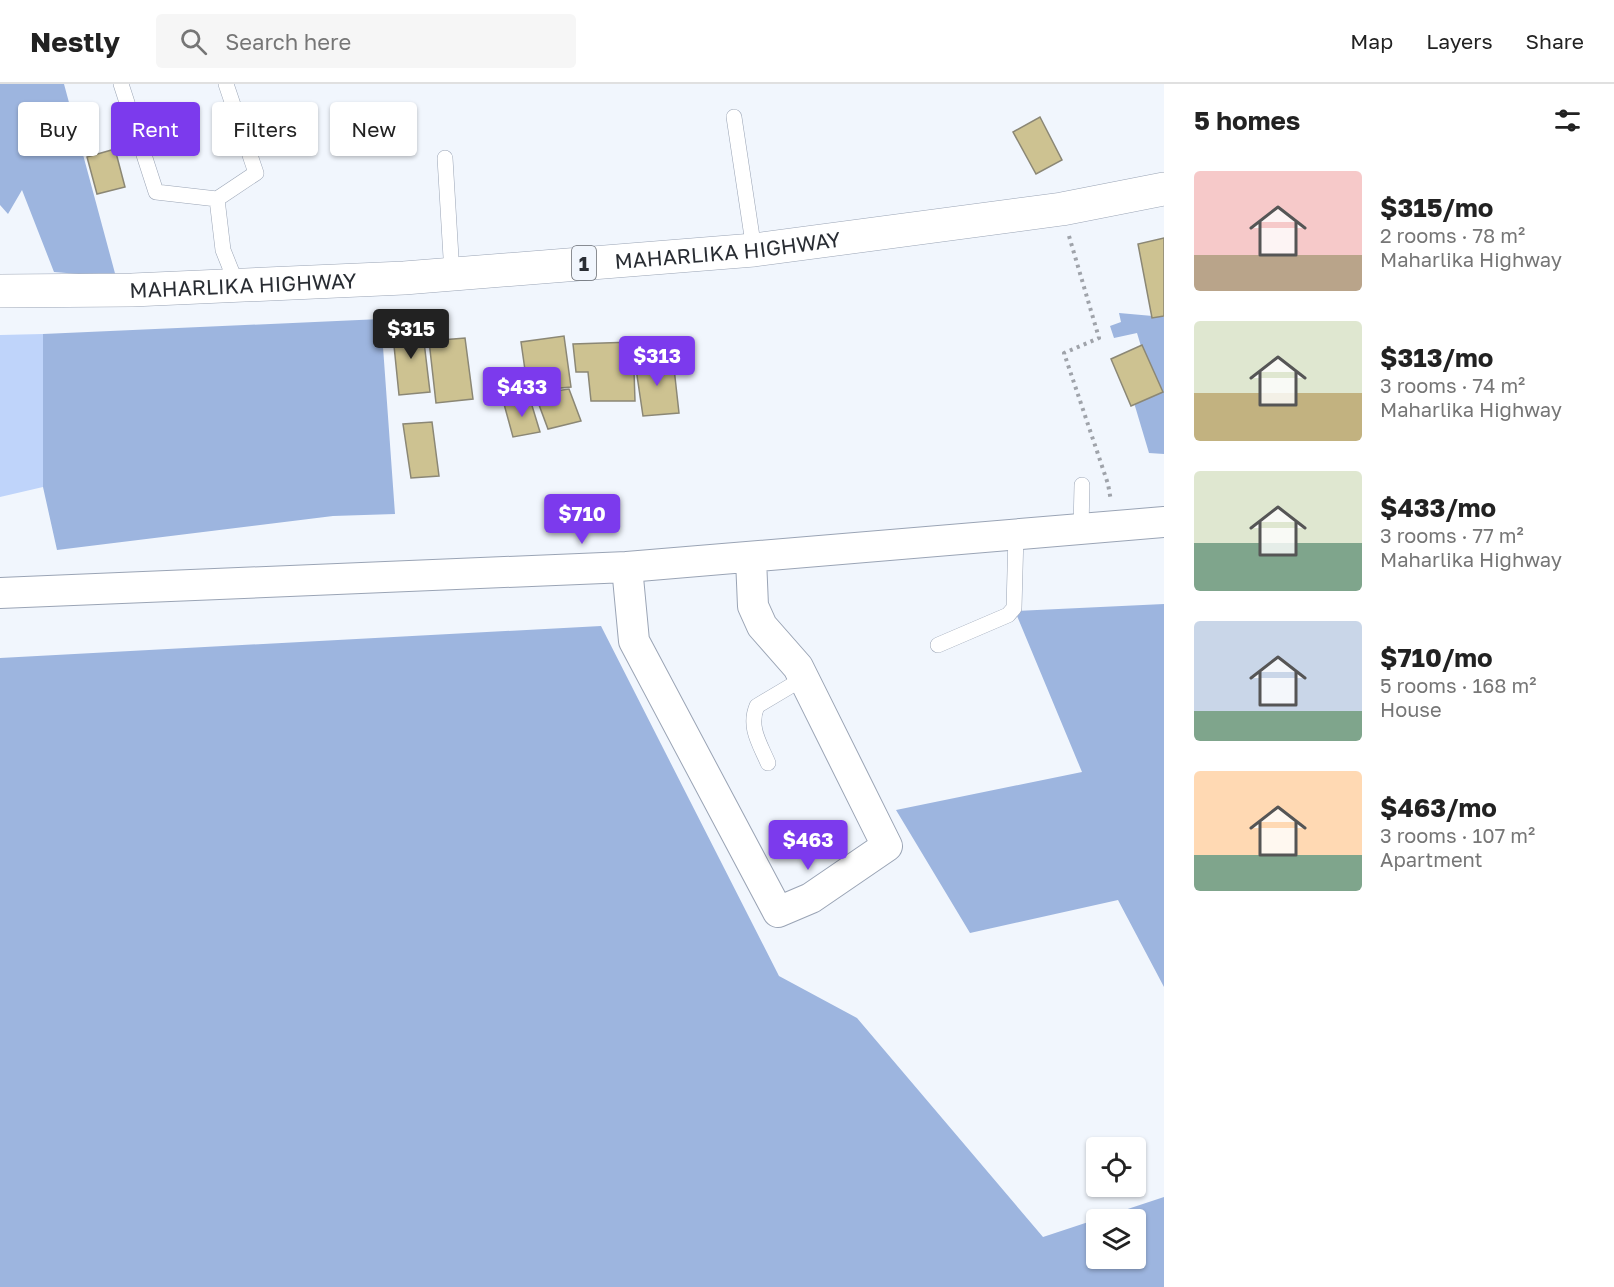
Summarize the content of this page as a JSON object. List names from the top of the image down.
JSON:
{
  "streets": {
    "main road": ["MAHARLIKA HIGHWAY", "1"]
  },
  "page": {
    "header": "Nestly",
    "search": "Search here",
    "nav": ["Map", "Layers", "Share"],
    "heading": "5 homes",
    "chip": [
      "Buy",
      "Rent",
      "Filters",
      "New"
    ],
    "list": [
      {
        "name": "$315/mo",
        "note": "2 rooms · 78 m² · Maharlika Highway"
      },
      {
        "name": "$313/mo",
        "note": "3 rooms · 74 m² · Maharlika Highway"
      },
      {
        "name": "$433/mo",
        "note": "3 rooms · 77 m² · Maharlika Highway"
      },
      {
        "name": "$710/mo",
        "note": "5 rooms · 168 m² · House"
      },
      {
        "name": "$463/mo",
        "note": "3 rooms · 107 m² · Apartment"
      }
    ],
    "price": [
      "$315",
      "$313",
      "$433",
      "$710",
      "$463"
    ]
  }
}
